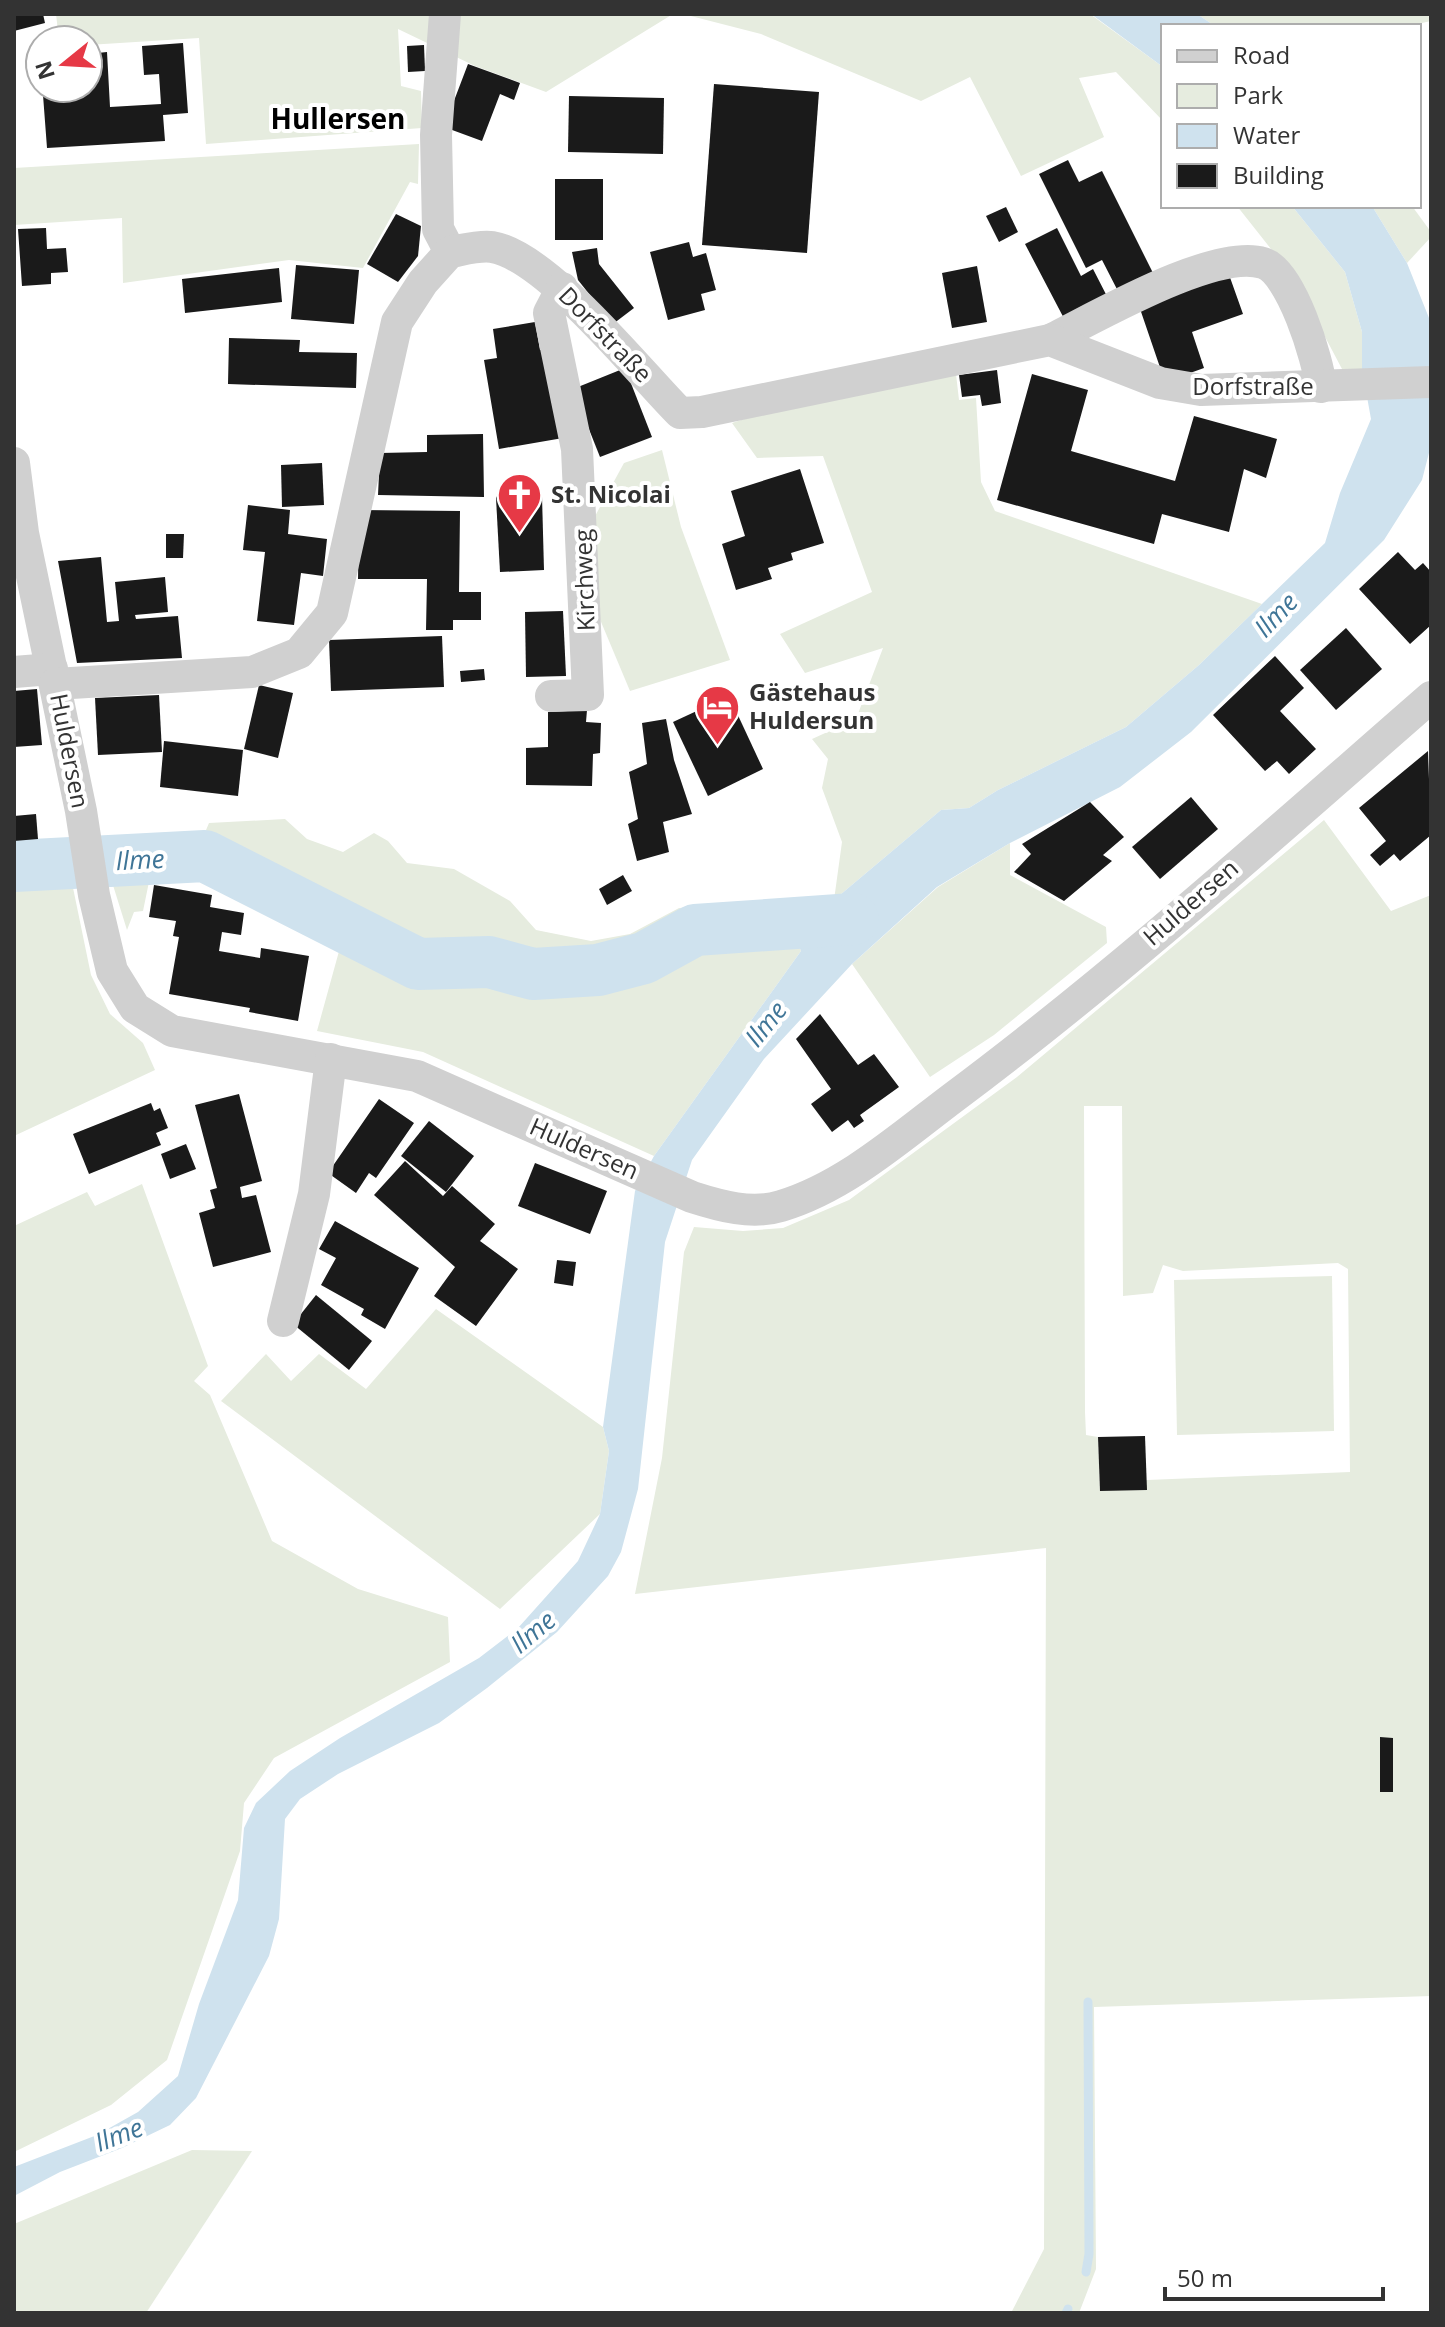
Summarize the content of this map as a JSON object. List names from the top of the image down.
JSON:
{
  "streets": {
    "street": ["Dorfstraße", "Kirchweg", "Huldersen"]
  },
  "crossings": [
    ["Dorfstraße", "Kirchweg"]
  ],
  "districts": ["Hullersen"],
  "water": ["Ilme"],
  "places": {
    "church": ["St. Nicolai"],
    "hotel": ["Gästehaus Huldersun"]
  },
  "legend": [
    "Road",
    "Park",
    "Water",
    "Building"
  ],
  "scale_bar": "50 m",
  "north": "left"
}
